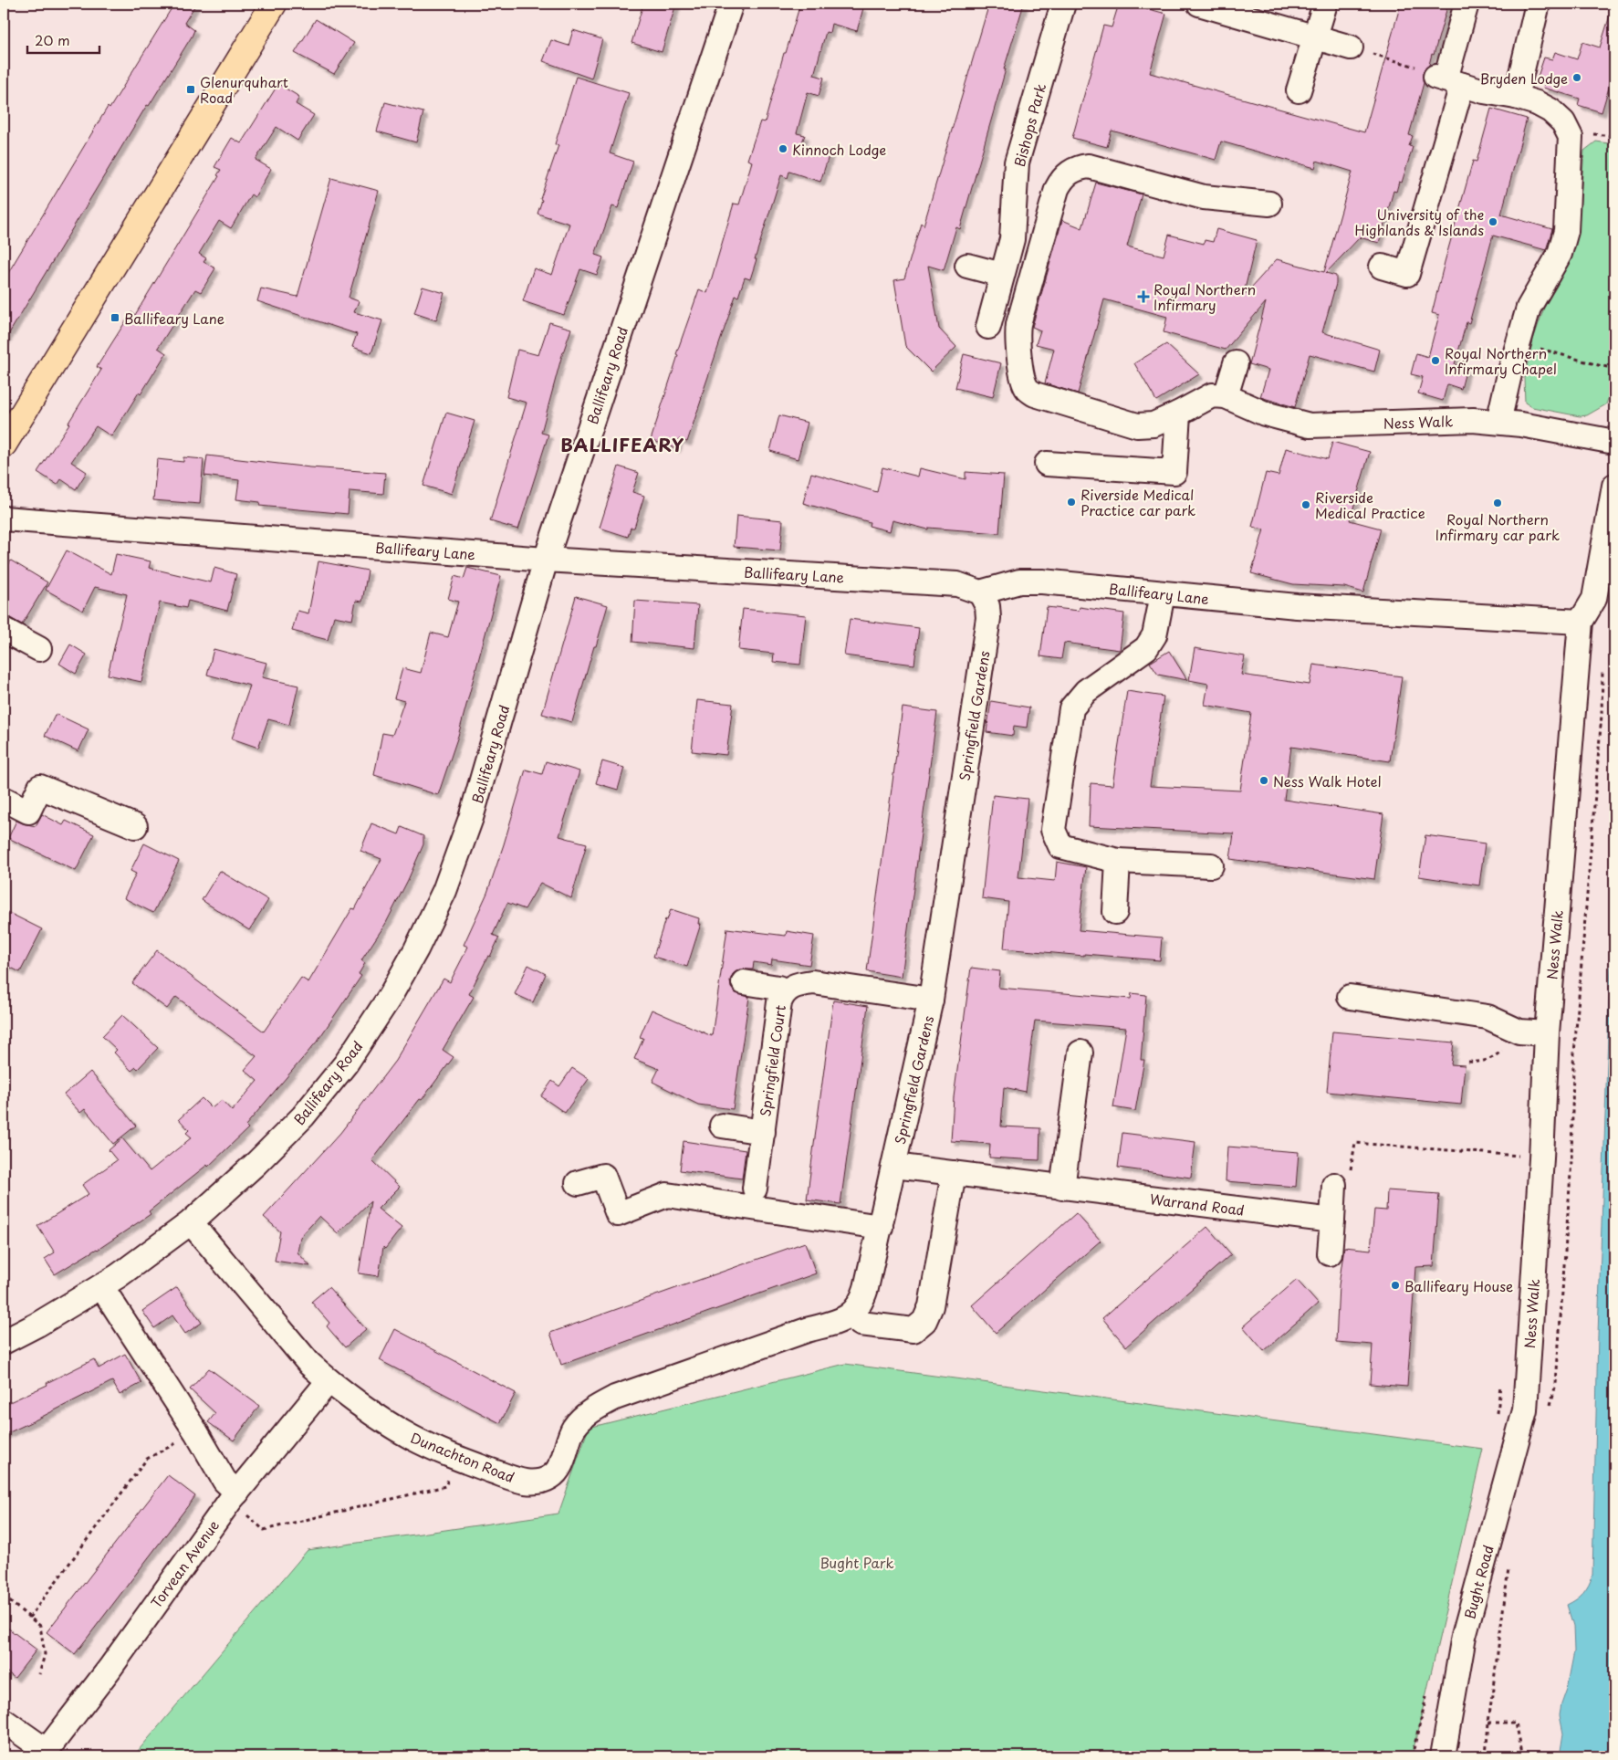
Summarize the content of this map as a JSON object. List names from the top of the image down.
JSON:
{
  "streets": {
    "street": [
      "Bishops Park",
      "Ballifeary Road",
      "Ness Walk",
      "Ballifeary Lane",
      "Springfield Gardens",
      "Springfield Court",
      "Warrand Road",
      "Dunachton Road",
      "Torvean Avenue",
      "Bught Road"
    ]
  },
  "crossings": [
    ["Ballifeary Road", "Ballifeary Lane"],
    ["Ballifeary Road", "Dunachton Road"],
    ["Ness Walk", "Ballifeary Lane"],
    ["Ness Walk", "Bught Road"],
    ["Ballifeary Lane", "Springfield Gardens"],
    ["Springfield Gardens", "Springfield Court"],
    ["Springfield Gardens", "Warrand Road"],
    ["Springfield Gardens", "Dunachton Road"],
    ["Dunachton Road", "Torvean Avenue"]
  ],
  "districts": ["BALLIFEARY"],
  "parks": ["Bught Park"],
  "places": {
    "other": [
      "Bryden Lodge",
      "Kinnoch Lodge",
      "University of the Highlands & Islands",
      "Royal Northern Infirmary Chapel",
      "Riverside Medical Practice car park",
      "Royal Northern Infirmary car park",
      "Riverside Medical Practice",
      "Ness Walk Hotel",
      "Ballifeary House"
    ],
    "transit": ["Glenurquhart Road", "Ballifeary Lane"],
    "health": ["Royal Northern Infirmary"]
  },
  "scale_bar": "20 m"
}
